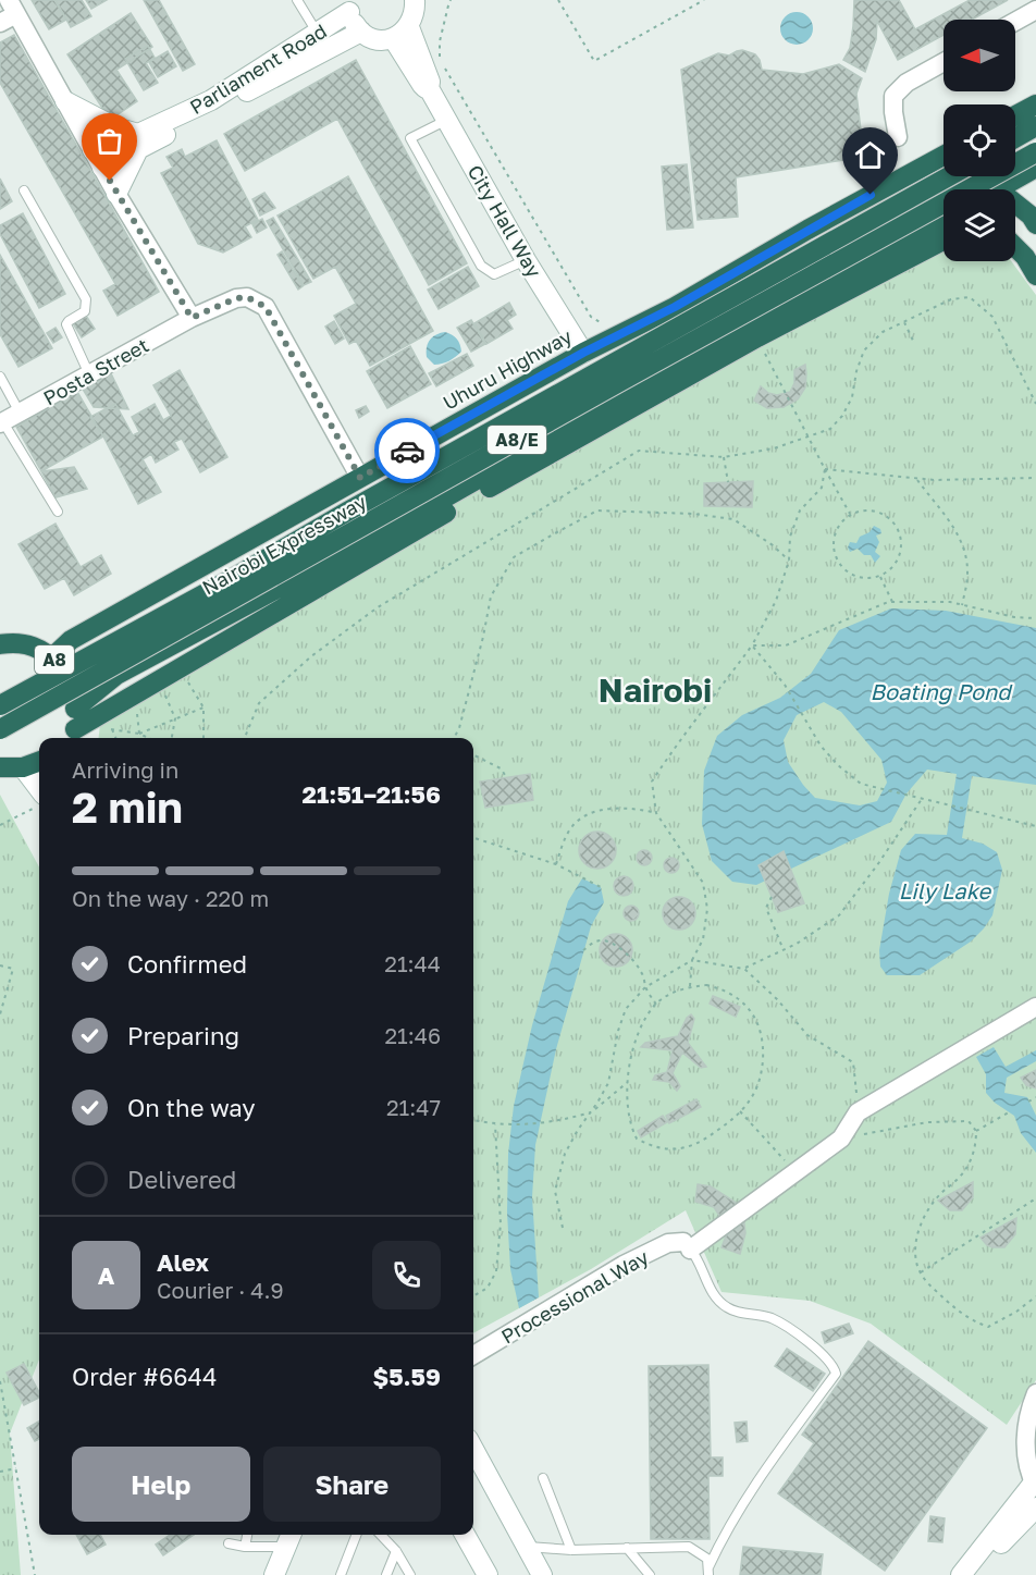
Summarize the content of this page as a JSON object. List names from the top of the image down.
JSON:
{
  "streets": {
    "highway": [
      "Uhuru Highway",
      "A8/E",
      "Nairobi Expressway",
      "A8"
    ],
    "street": [
      "Parliament Road",
      "City Hall Way",
      "Posta Street",
      "Processional Way"
    ]
  },
  "crossings": [
    ["City Hall Way", "Uhuru Highway"],
    ["Uhuru Highway", "Posta Street"],
    ["Uhuru Highway", "A8"]
  ],
  "districts": ["Nairobi"],
  "water": ["Boating Pond", "Lily Lake"],
  "north": "left",
  "page": {
    "heading": ["2 min", "Arriving in", "21:51–21:56"],
    "panel": [
      "Alex",
      "Courier · 4.9",
      "Order #6644",
      "$5.59"
    ],
    "bar": "On the way · 220 m",
    "list": [
      ["Confirmed", "21:44"],
      ["Preparing", "21:46"],
      ["On the way", "21:47"],
      "Delivered"
    ],
    "round": "A",
    "buttons": ["Help", "Share"]
  }
}
